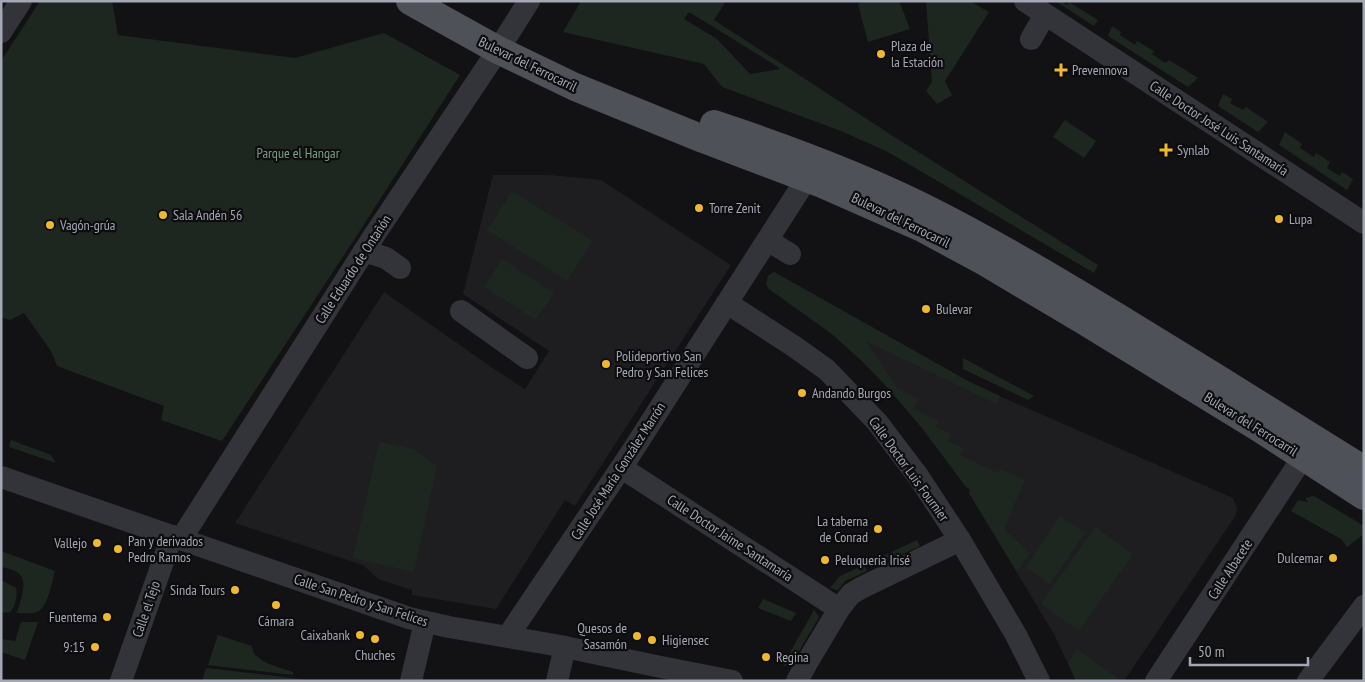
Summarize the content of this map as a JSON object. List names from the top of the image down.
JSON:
{
  "streets": {
    "main road": ["Bulevar del Ferrocarril"],
    "street": [
      "Calle Doctor José Luis Santamaría",
      "Calle Eduardo de Ontañón",
      "Calle Doctor Luis Fournier",
      "Calle José María González Marrón",
      "Calle Doctor Jaime Santamaría",
      "Calle Albacete",
      "Calle San Pedro y San Felices",
      "Calle el Tejo"
    ]
  },
  "crossings": [
    ["Bulevar del Ferrocarril", "Calle Eduardo de Ontañón"],
    ["Bulevar del Ferrocarril", "Calle José María González Marrón"],
    ["Bulevar del Ferrocarril", "Calle Albacete"],
    ["Calle Eduardo de Ontañón", "Calle San Pedro y San Felices"],
    ["Calle Eduardo de Ontañón", "Calle el Tejo"],
    ["Calle Doctor Luis Fournier", "Calle José María González Marrón"],
    ["Calle José María González Marrón", "Calle Doctor Jaime Santamaría"],
    ["Calle José María González Marrón", "Calle San Pedro y San Felices"],
    ["Calle San Pedro y San Felices", "Calle el Tejo"]
  ],
  "parks": ["Parque el Hangar"],
  "places": {
    "other": [
      "Plaza de la Estación",
      "Torre Zenit",
      "Sala Andén 56",
      "Lupa",
      "Vagón-grúa",
      "Bulevar",
      "Polideportivo San Pedro y San Felices",
      "Andando Burgos",
      "La taberna de Conrad",
      "Vallejo",
      "Pan y derivados Pedro Ramos",
      "Dulcemar",
      "Peluquería Irisé",
      "Sinda Tours",
      "Cámara",
      "Fuentema",
      "Caixabank",
      "Quesos de Sasamón",
      "Chuches",
      "Higiensec",
      "9:15",
      "Regina"
    ],
    "health": ["Prevennova", "Synlab"]
  },
  "scale_bar": "50 m"
}
